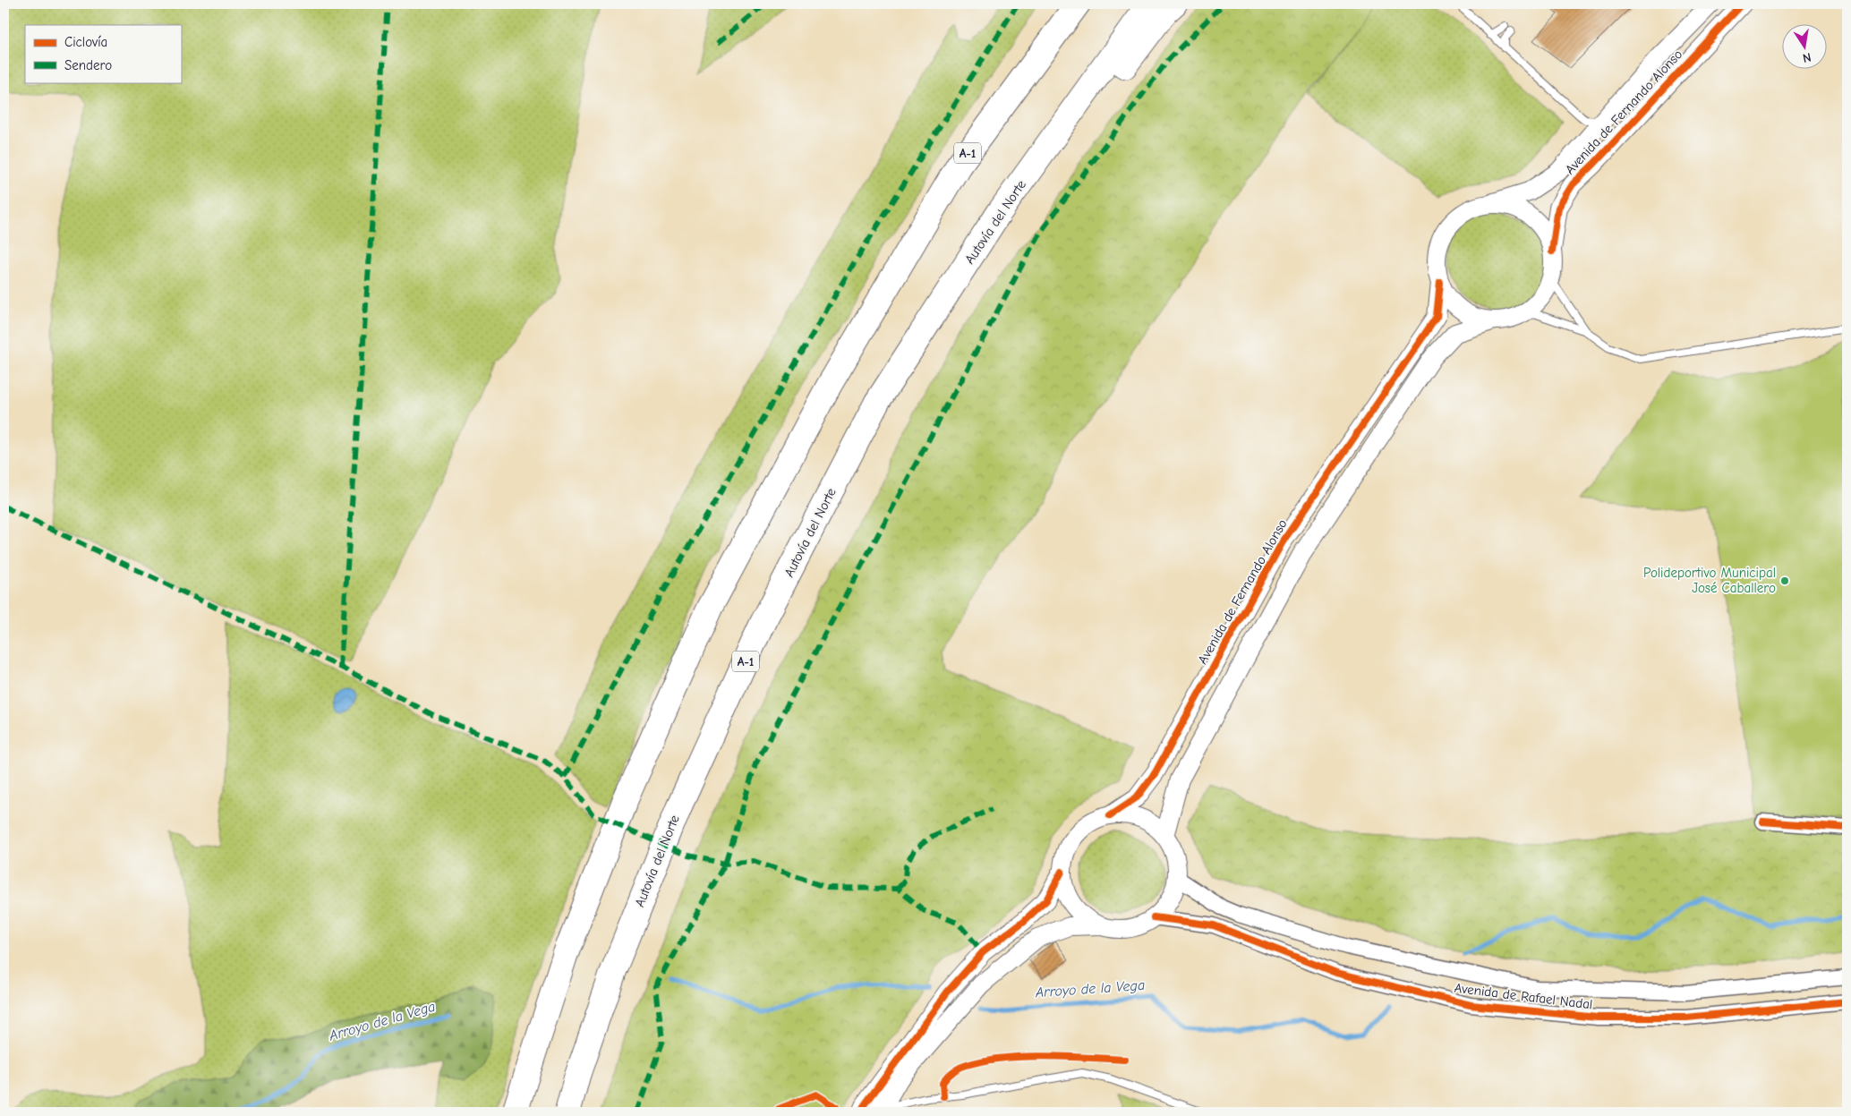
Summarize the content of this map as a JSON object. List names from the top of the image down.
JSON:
{
  "streets": {
    "highway": ["A-1", "Autovía del Norte"],
    "street": ["Avenida de Fernando Alonso", "Avenida de Rafael Nadal"]
  },
  "crossings": [
    ["Avenida de Fernando Alonso", "Avenida de Rafael Nadal"]
  ],
  "water": ["Arroyo de la Vega"],
  "places": ["Polideportivo Municipal José Caballero"],
  "legend": ["Ciclovía", "Sendero"],
  "north": "bottom"
}
